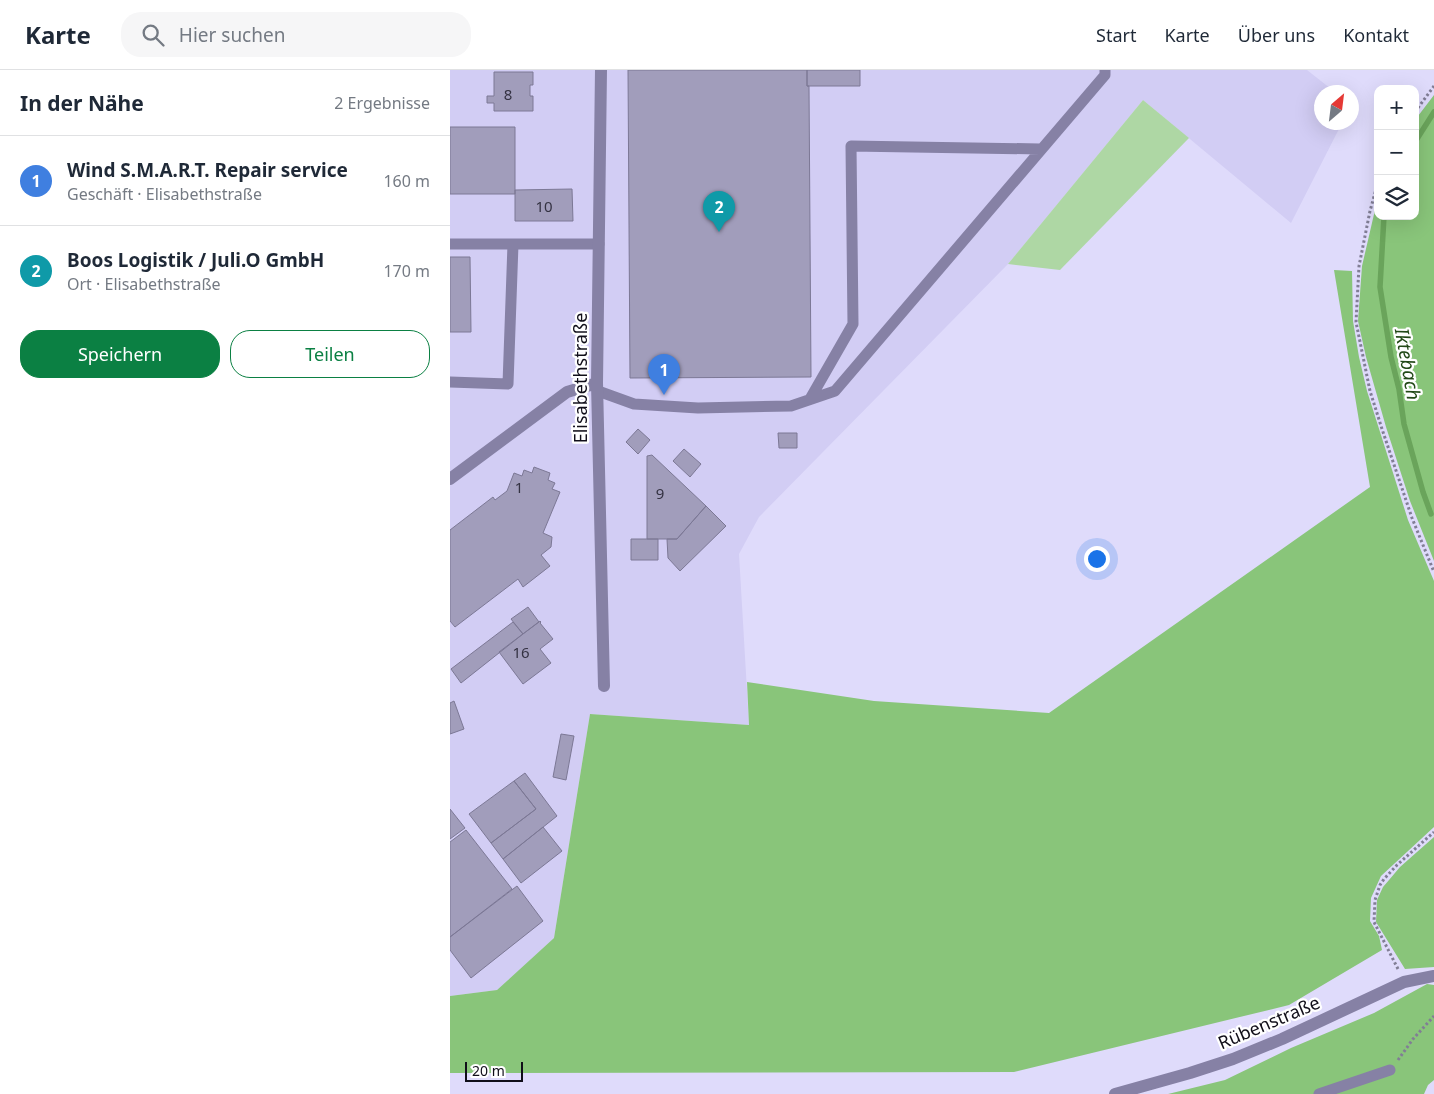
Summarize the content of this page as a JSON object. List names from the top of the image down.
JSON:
{
  "streets": {
    "street": ["Elisabethstraße", "Rübenstraße"]
  },
  "water": ["Iktebach"],
  "house_numbers": [
    "8",
    "10",
    "1",
    "9",
    "16"
  ],
  "scale_bar": "20 m",
  "north": "top right",
  "page": {
    "header": "Karte",
    "search": "Hier suchen",
    "nav": [
      "Start",
      "Karte",
      "Über uns",
      "Kontakt"
    ],
    "heading": ["In der Nähe", "2 Ergebnisse"],
    "map_buttons": ["+", "−"],
    "list": [
      {
        "mark": "1",
        "name": "Wind S.M.A.R.T. Repair service",
        "note": "Geschäft · Elisabethstraße",
        "value": "160 m"
      },
      {
        "mark": "2",
        "name": "Boos Logistik / Juli.O GmbH",
        "note": "Ort · Elisabethstraße",
        "value": "170 m"
      }
    ],
    "pins": ["2", "1"],
    "buttons": ["Speichern", "Teilen"],
    "scale": "20 m"
  }
}
